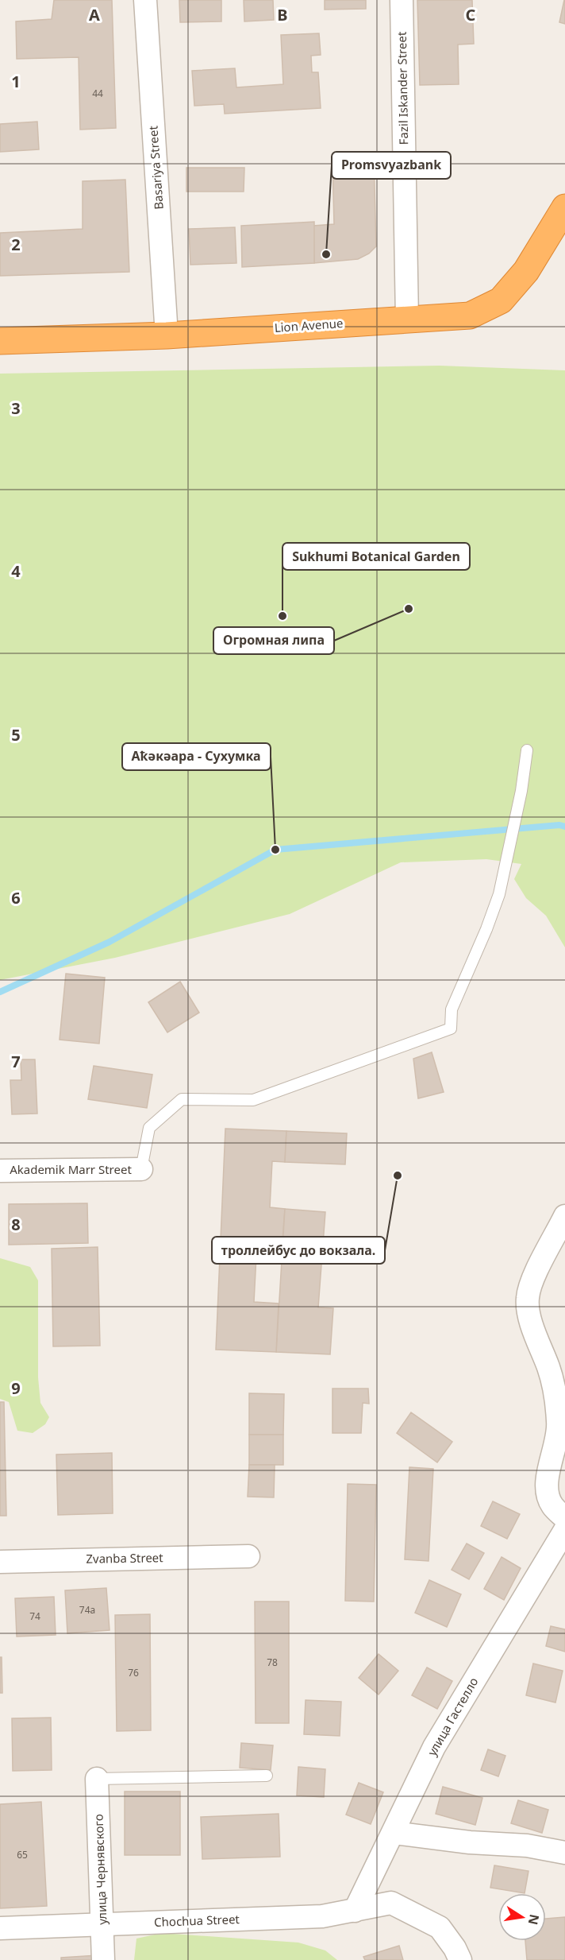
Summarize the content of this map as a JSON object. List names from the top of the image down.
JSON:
{
  "streets": {
    "highway": ["Lion Avenue"],
    "street": [
      "Fazil Iskander Street",
      "Basariya Street",
      "Akademik Marr Street",
      "Zvanba Street",
      "улица Гастелло",
      "улица Чернявского",
      "Chochua Street"
    ]
  },
  "crossings": [
    ["Fazil Iskander Street", "Lion Avenue"],
    ["Basariya Street", "Lion Avenue"],
    ["улица Гастелло", "Chochua Street"],
    ["улица Чернявского", "Chochua Street"]
  ],
  "places": [
    "Promsvyazbank",
    "Огромная липа",
    "Sukhumi Botanical Garden",
    "Аҟәкәара - Сухумка",
    "троллейбус до вокзала."
  ],
  "house_numbers": [
    "44",
    "74а",
    "74",
    "78",
    "76",
    "65"
  ],
  "north": "right",
  "grid": {
    "columns": ["A", "B", "C"],
    "rows": [
      "1",
      "2",
      "3",
      "4",
      "5",
      "6",
      "7",
      "8",
      "9"
    ]
  }
}
